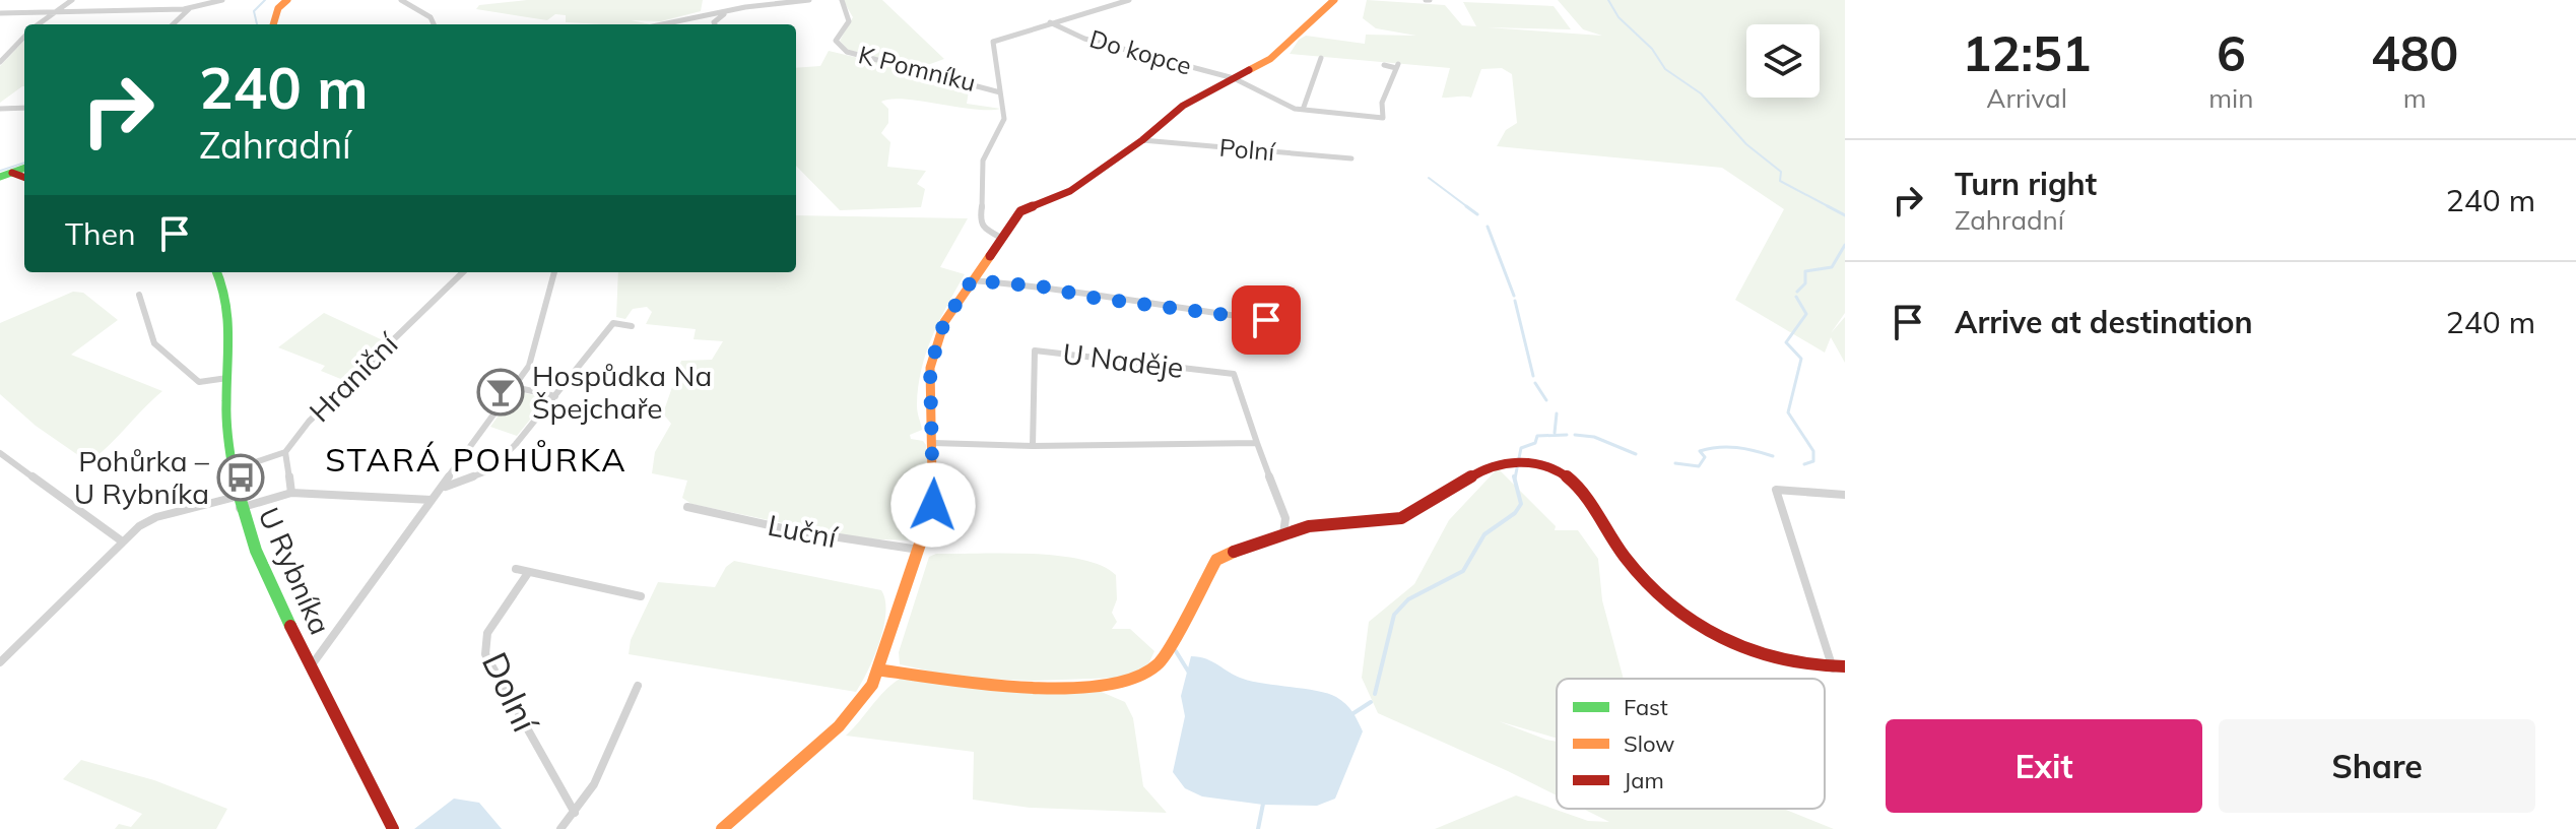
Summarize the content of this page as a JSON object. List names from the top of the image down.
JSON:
{
  "streets": {
    "street": [
      "Do kopce",
      "K Pomníku",
      "Polní",
      "U Naděje",
      "Hraniční",
      "Luční",
      "U Rybníka",
      "Dolní"
    ]
  },
  "districts": ["STARÁ POHŮRKA"],
  "places": {
    "bar": ["Hospůdka Na Špejchaře"],
    "bus stop": ["Pohůrka – U Rybníka"]
  },
  "legend": ["Fast", "Slow", "Jam"],
  "page": {
    "eta": [
      "12:51",
      "Arrival",
      "6",
      "min",
      "480",
      "m"
    ],
    "turn": ["240 m", "Zahradní"],
    "list": [
      {
        "name": "Turn right",
        "note": "Zahradní",
        "value": "240 m"
      },
      {
        "name": "Arrive at destination",
        "value": "240 m"
      }
    ],
    "then": "Then",
    "buttons": ["Exit", "Share"]
  }
}
